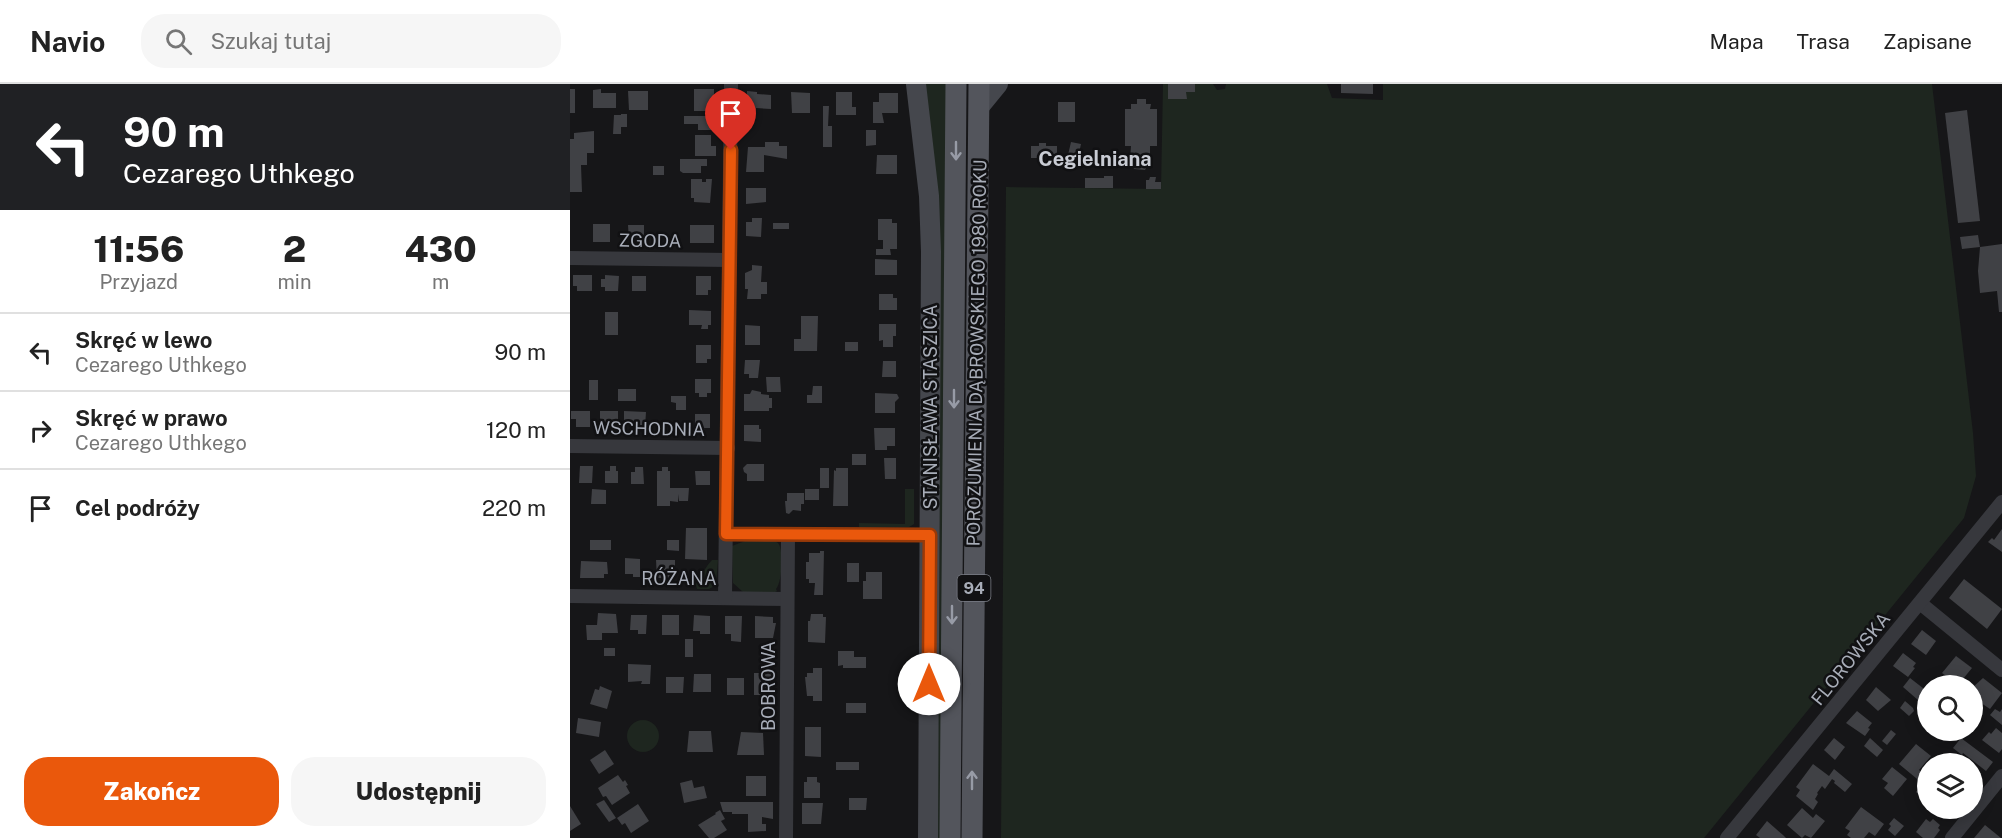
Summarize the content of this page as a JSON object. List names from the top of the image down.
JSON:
{
  "streets": {
    "main road": ["POROZUMIENIA DĄBROWSKIEGO 1980 ROKU", "94"],
    "street": [
      "ZGODA",
      "STANISŁAWA STASZICA",
      "WSCHODNIA",
      "RÓŻANA",
      "FLOROWSKA",
      "BOBROWA"
    ]
  },
  "crossings": [
    ["RÓŻANA", "BOBROWA"]
  ],
  "districts": ["Cegielniana"],
  "page": {
    "header": "Navio",
    "search": "Szukaj tutaj",
    "nav": ["Mapa", "Trasa", "Zapisane"],
    "turn": ["90 m", "Cezarego Uthkego"],
    "eta": [
      "11:56",
      "Przyjazd",
      "2",
      "min",
      "430",
      "m"
    ],
    "list": [
      {
        "name": "Skręć w lewo",
        "note": "Cezarego Uthkego",
        "value": "90 m"
      },
      {
        "name": "Skręć w prawo",
        "note": "Cezarego Uthkego",
        "value": "120 m"
      },
      {
        "name": "Cel podróży",
        "value": "220 m"
      }
    ],
    "buttons": ["Zakończ", "Udostępnij"]
  }
}
